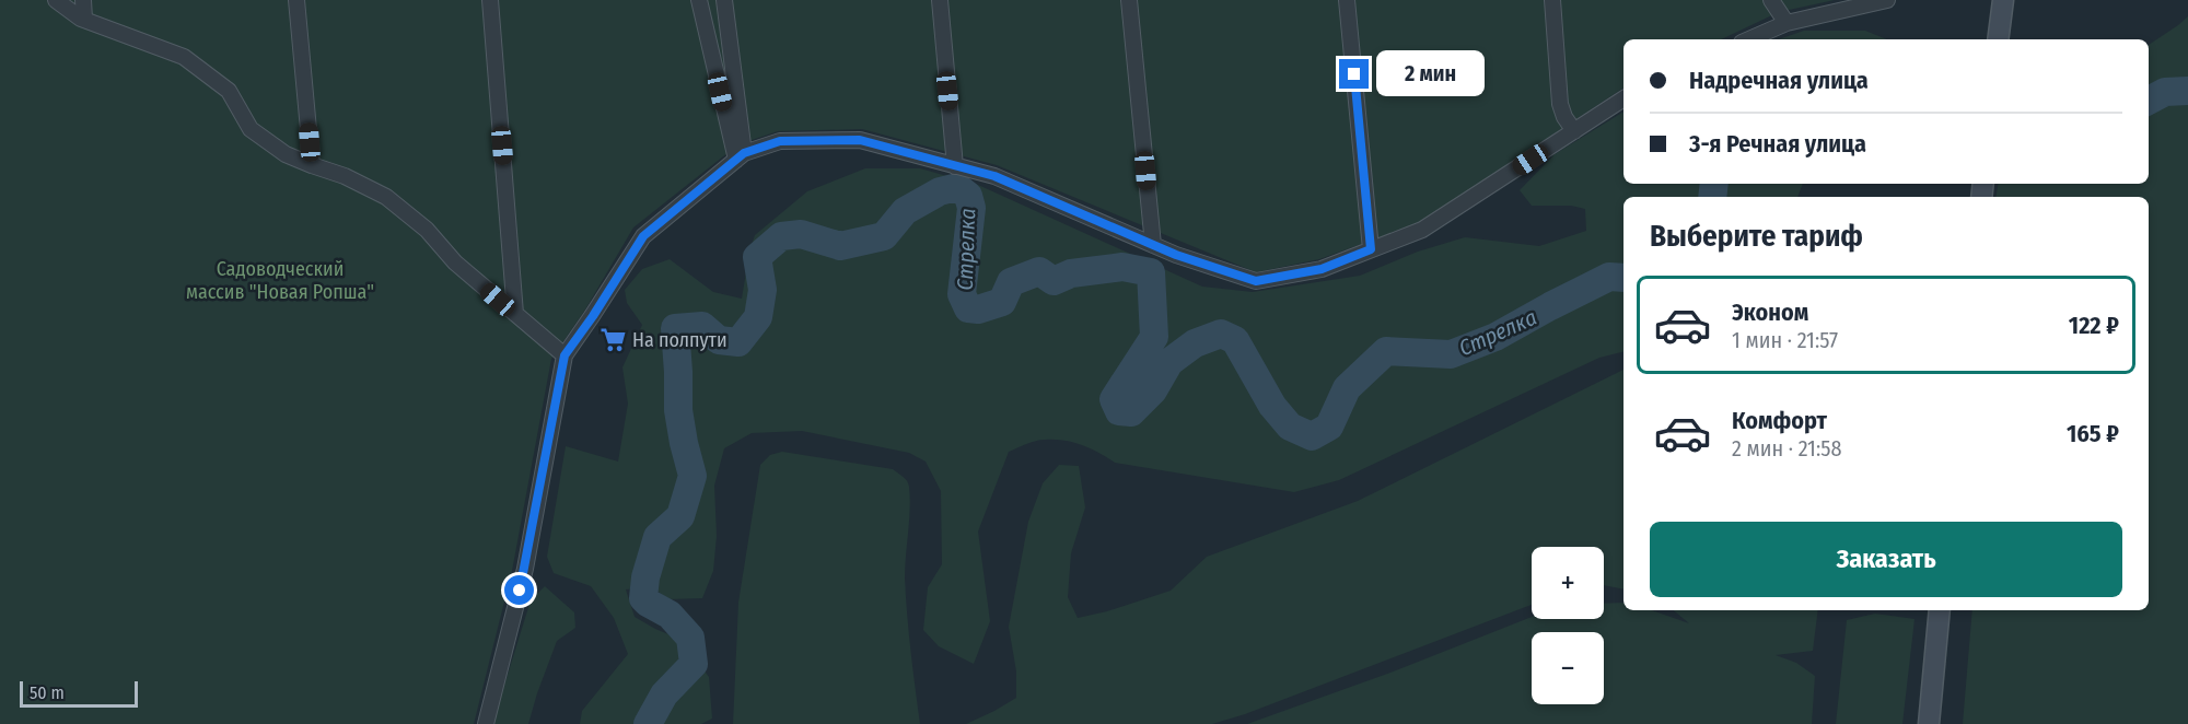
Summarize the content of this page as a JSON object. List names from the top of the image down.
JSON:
{
  "water": ["Стрелка"],
  "parks": ["Садоводческий массив \"Новая Ропша\""],
  "places": {
    "supermarket": ["На полпути"]
  },
  "scale_bar": "50 m",
  "page": {
    "banner": ["Надречная улица", "3-я Речная улица"],
    "bubble": "2 мин",
    "heading": "Выберите тариф",
    "list": [
      {
        "name": "Эконом",
        "note": "1 мин · 21:57",
        "value": "122 ₽"
      },
      {
        "name": "Комфорт",
        "note": "2 мин · 21:58",
        "value": "165 ₽"
      }
    ],
    "buttons": "Заказать",
    "map_buttons": ["+", "−"],
    "scale": "50 m"
  }
}
